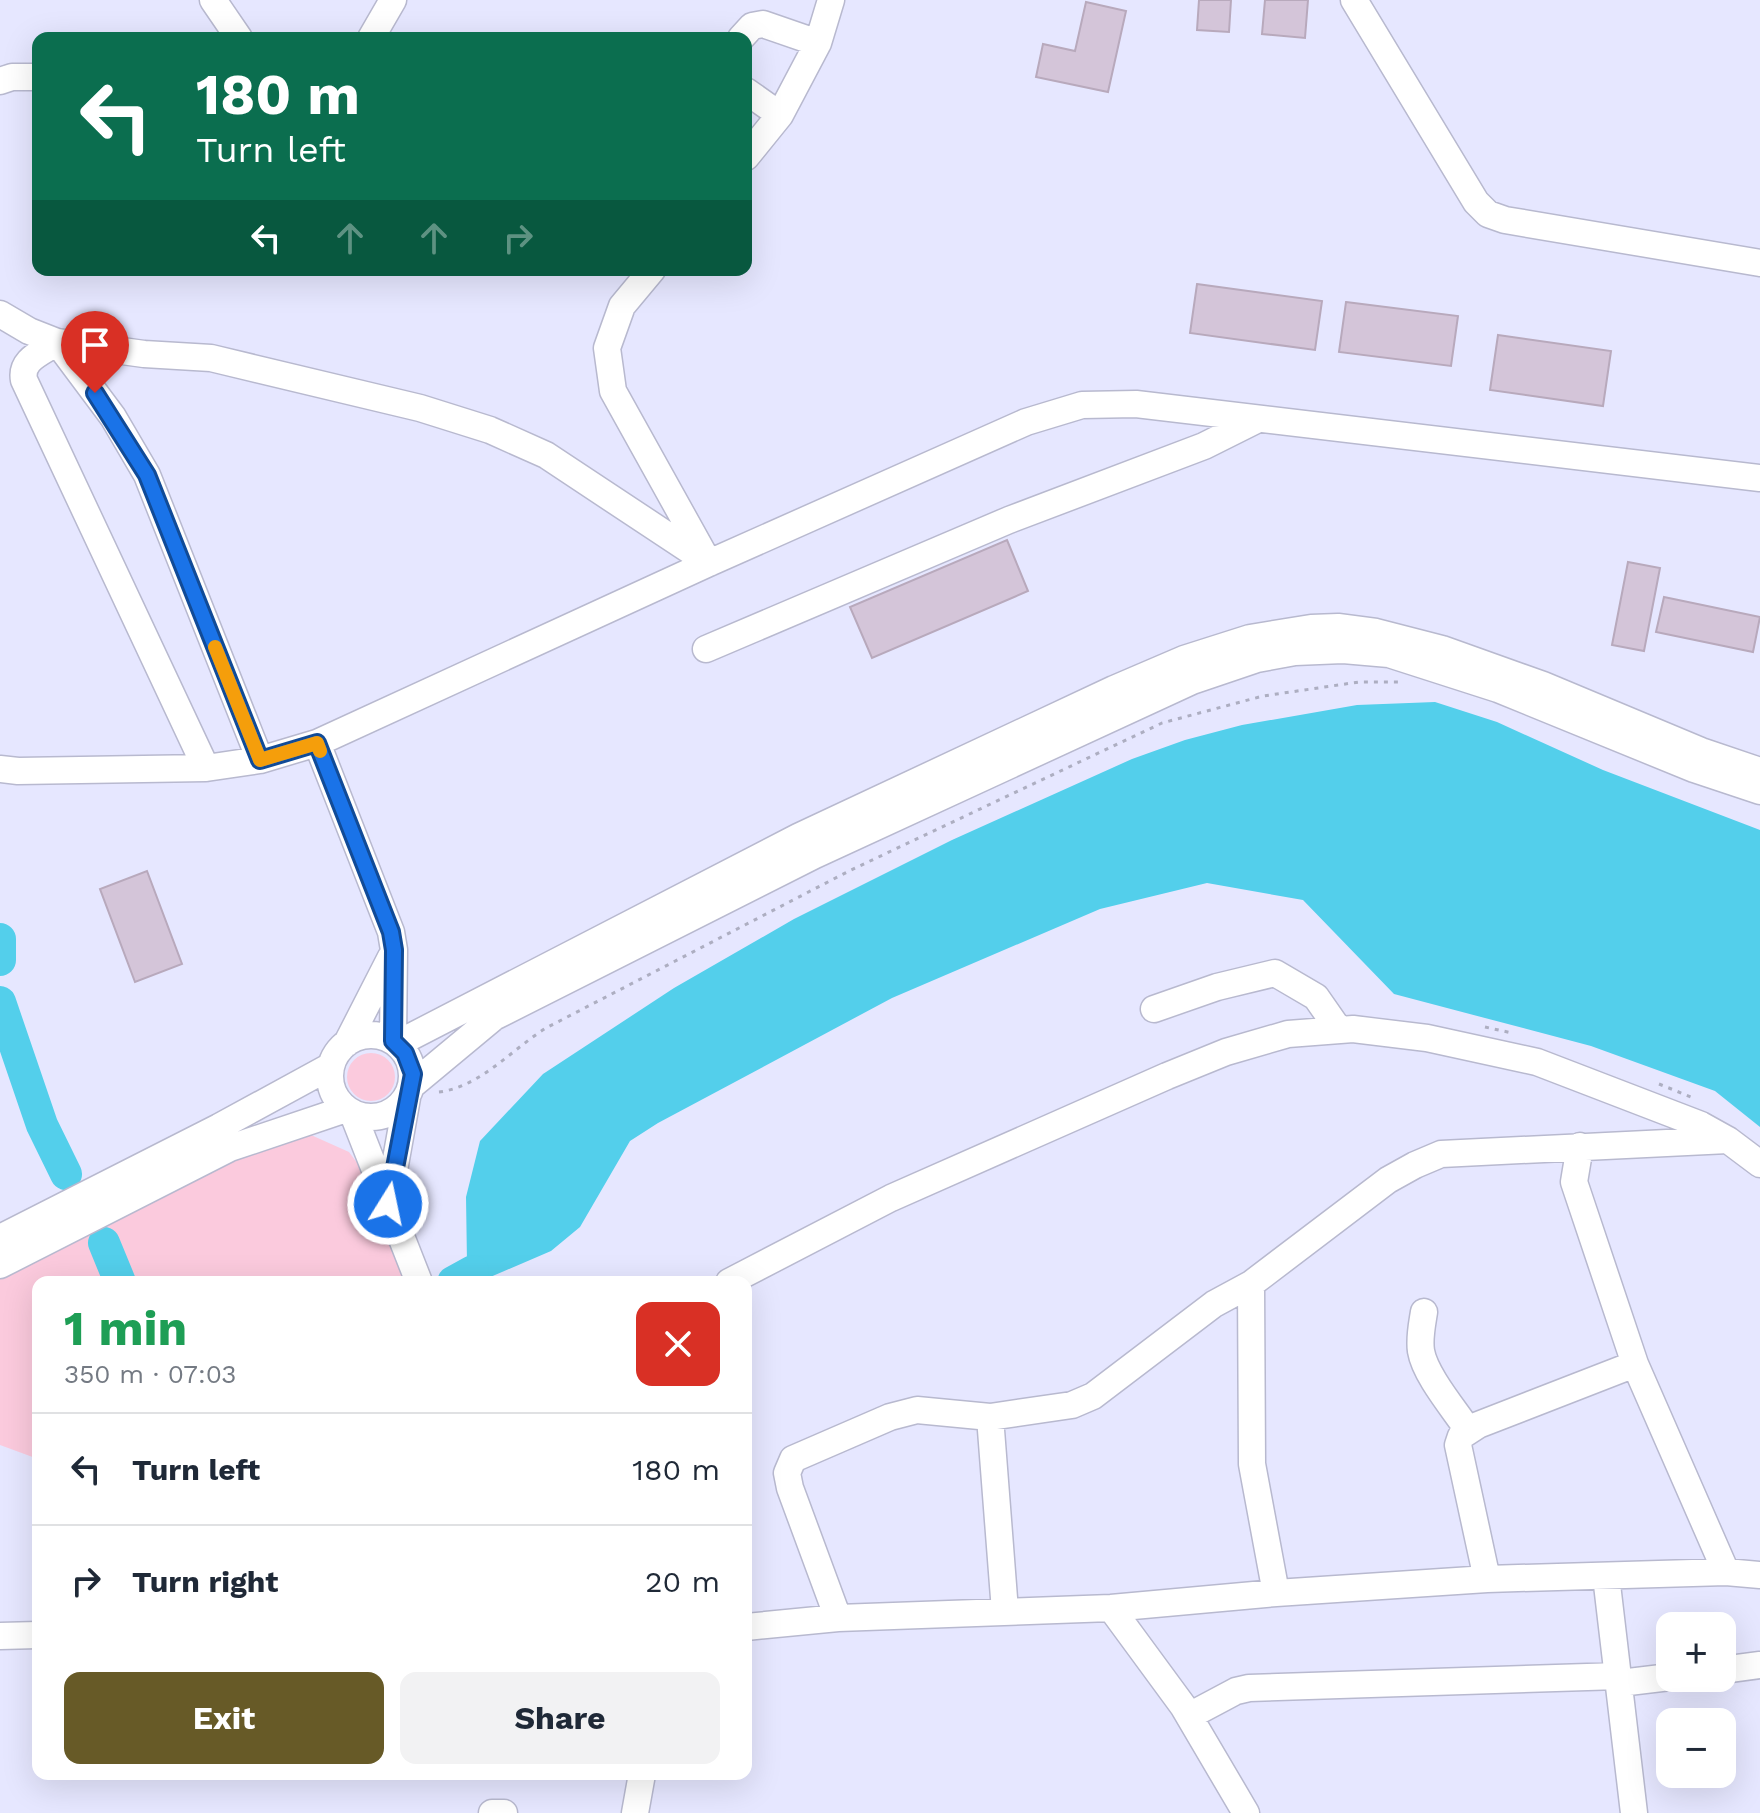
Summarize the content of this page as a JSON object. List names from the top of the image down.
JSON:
{
  "page": {
    "turn": ["180 m", "Turn left"],
    "heading": ["1 min", "350 m · 07:03"],
    "list": [
      {
        "name": "Turn left",
        "value": "180 m"
      },
      {
        "name": "Turn right",
        "value": "20 m"
      }
    ],
    "map_buttons": ["+", "−"],
    "buttons": ["Exit", "Share"]
  }
}
